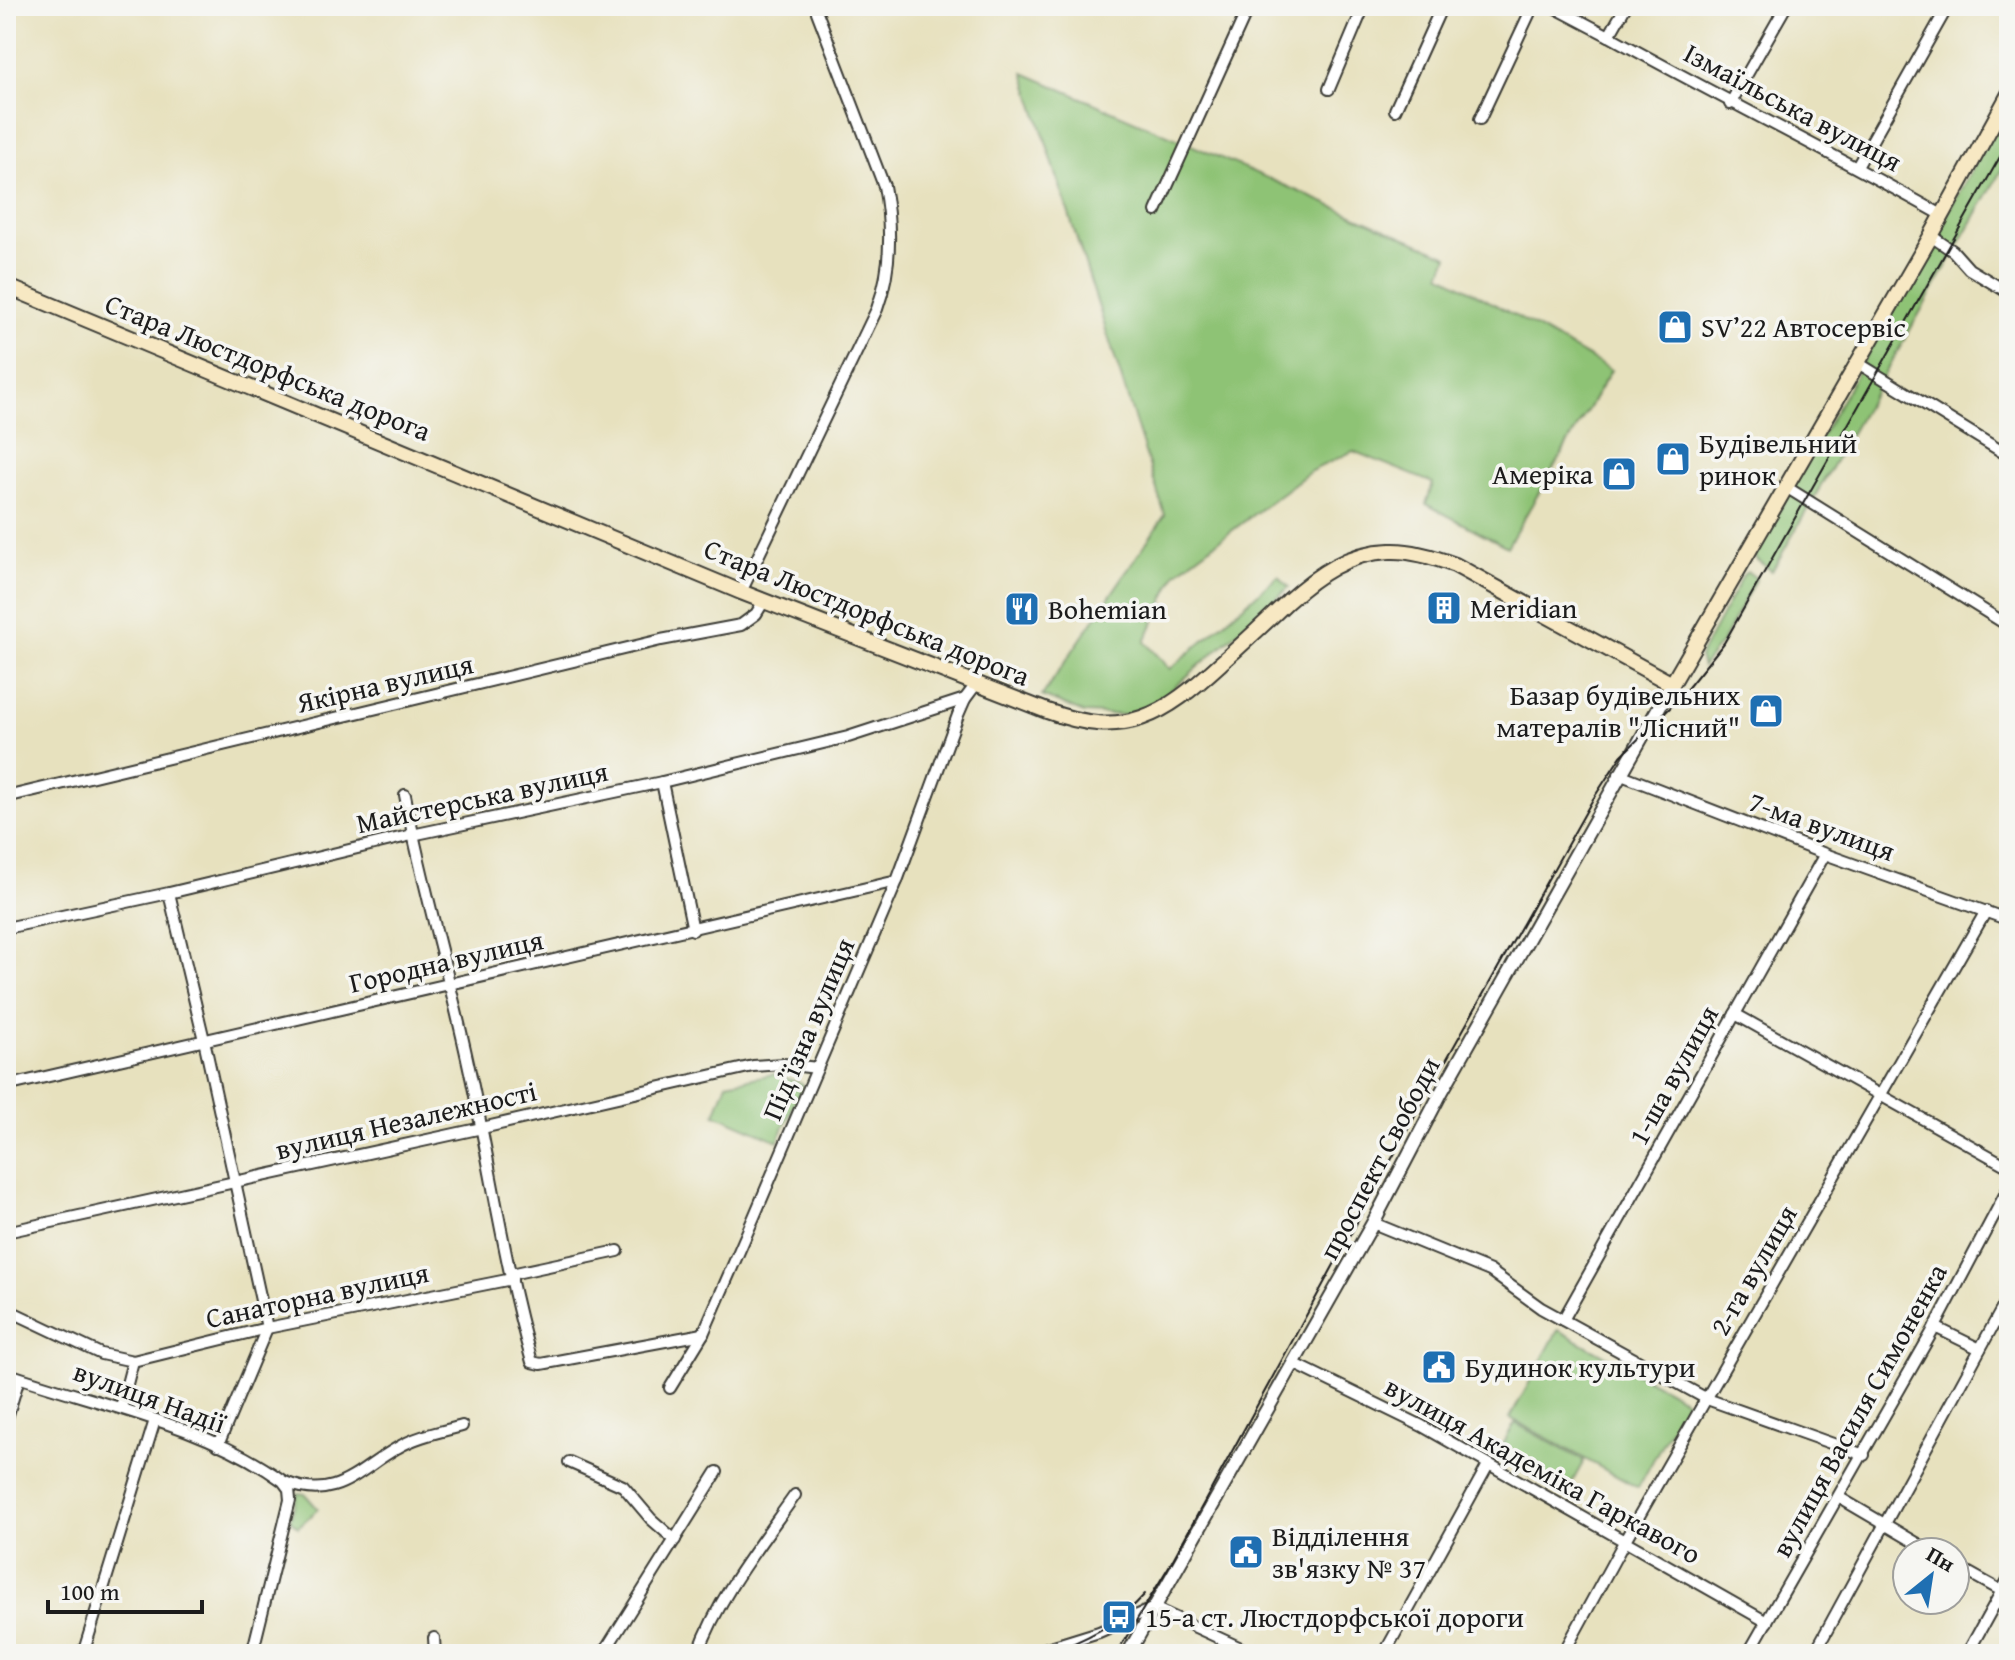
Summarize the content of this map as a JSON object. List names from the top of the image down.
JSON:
{
  "streets": {
    "main road": ["Стара Люстдорфська дорога"],
    "street": [
      "Ізмаїльська вулиця",
      "Якірна вулиця",
      "Майстерська вулиця",
      "7-ма вулиця",
      "Городна вулиця",
      "Підʼїзна вулиця",
      "1-ша вулиця",
      "вулиця Незалежності",
      "проспект Свободи",
      "2-га вулиця",
      "Санаторна вулиця",
      "вулиця Надії",
      "вулиця Василя Симоненка",
      "вулиця Академіка Гаркавого"
    ]
  },
  "crossings": [
    ["Стара Люстдорфська дорога", "Якірна вулиця"],
    ["Стара Люстдорфська дорога", "Підʼїзна вулиця"],
    ["Стара Люстдорфська дорога", "проспект Свободи"],
    ["Майстерська вулиця", "Підʼїзна вулиця"],
    ["7-ма вулиця", "1-ша вулиця"],
    ["7-ма вулиця", "проспект Свободи"],
    ["7-ма вулиця", "2-га вулиця"],
    ["Городна вулиця", "Підʼїзна вулиця"],
    ["Підʼїзна вулиця", "вулиця Незалежності"],
    ["проспект Свободи", "вулиця Академіка Гаркавого"],
    ["2-га вулиця", "вулиця Академіка Гаркавого"],
    ["Санаторна вулиця", "вулиця Надії"],
    ["вулиця Василя Симоненка", "вулиця Академіка Гаркавого"]
  ],
  "places": {
    "shop": [
      "SV’22 Автосервіс",
      "Будівельний ринок",
      "Амеріка",
      "Базар будівельних матералів \"Лісний\""
    ],
    "building": ["Meridian"],
    "restaurant": ["Bohemian"],
    "public building": ["Будинок культури", "Відділення зв'язку № 37"],
    "bus stop": ["15-а ст. Люстдорфської дороги"]
  },
  "scale_bar": "100 m",
  "north": "top right"
}
